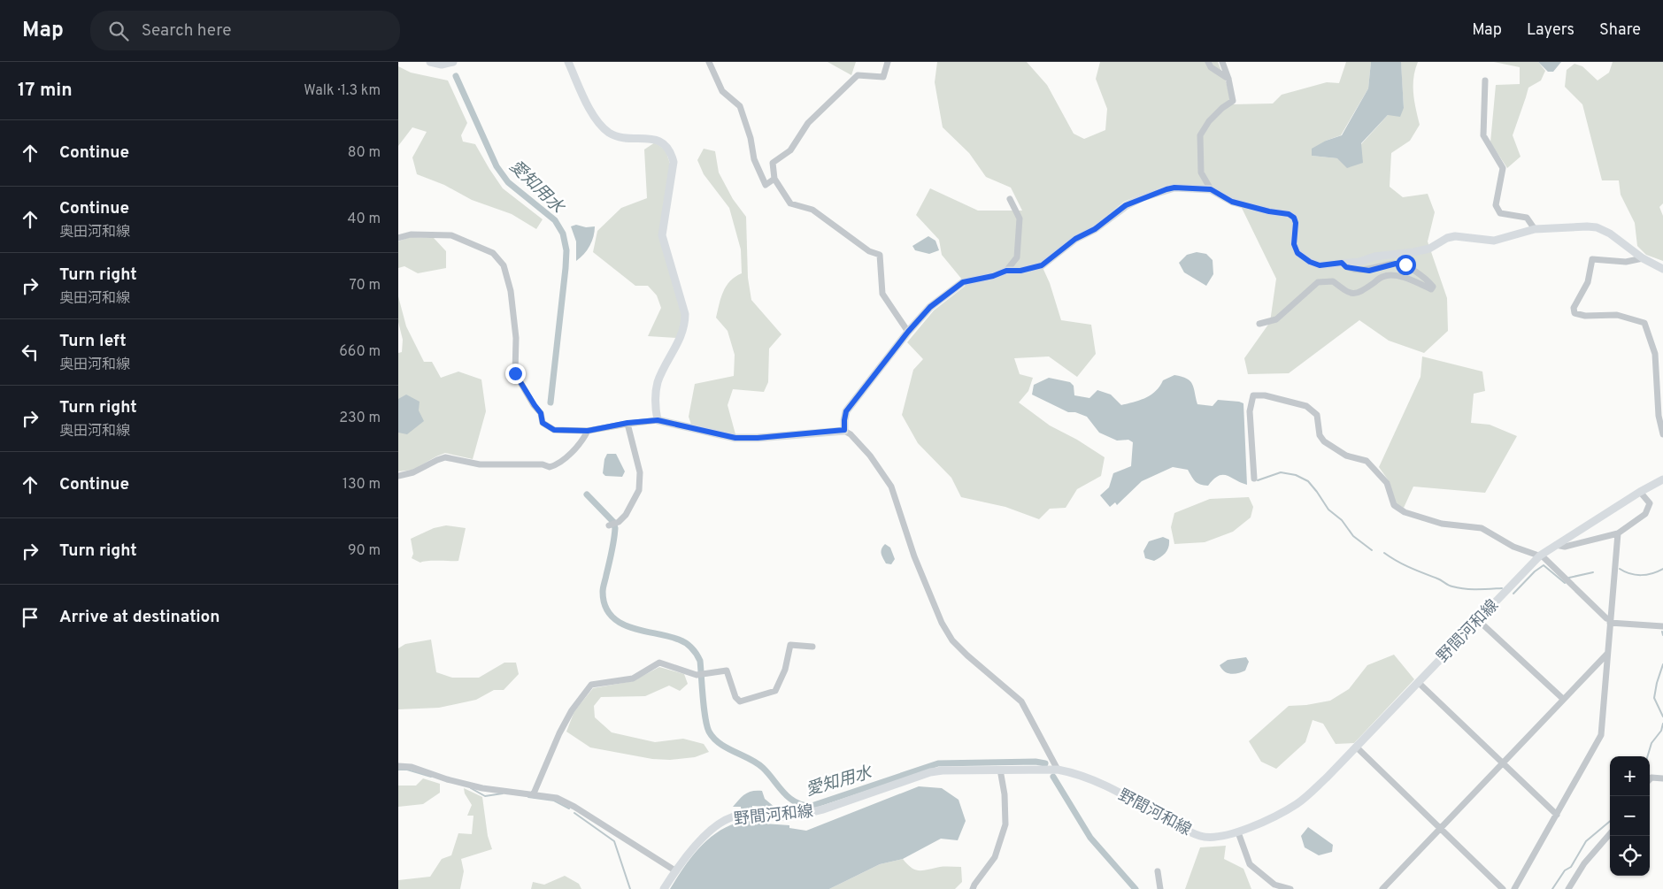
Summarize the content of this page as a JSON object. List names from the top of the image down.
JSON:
{
  "streets": {
    "main road": ["野間河和線"]
  },
  "water": ["愛知用水"],
  "page": {
    "header": "Map",
    "search": "Search here",
    "nav": ["Map", "Layers", "Share"],
    "heading": ["17 min", "Walk · 1.3 km"],
    "list": [
      ["Continue", "80 m"],
      ["Continue", "奥田河和線", "40 m"],
      ["Turn right", "奥田河和線", "70 m"],
      ["Turn left", "奥田河和線", "660 m"],
      ["Turn right", "奥田河和線", "230 m"],
      ["Continue", "130 m"],
      ["Turn right", "90 m"],
      "Arrive at destination"
    ],
    "map_buttons": ["+", "−"]
  }
}
